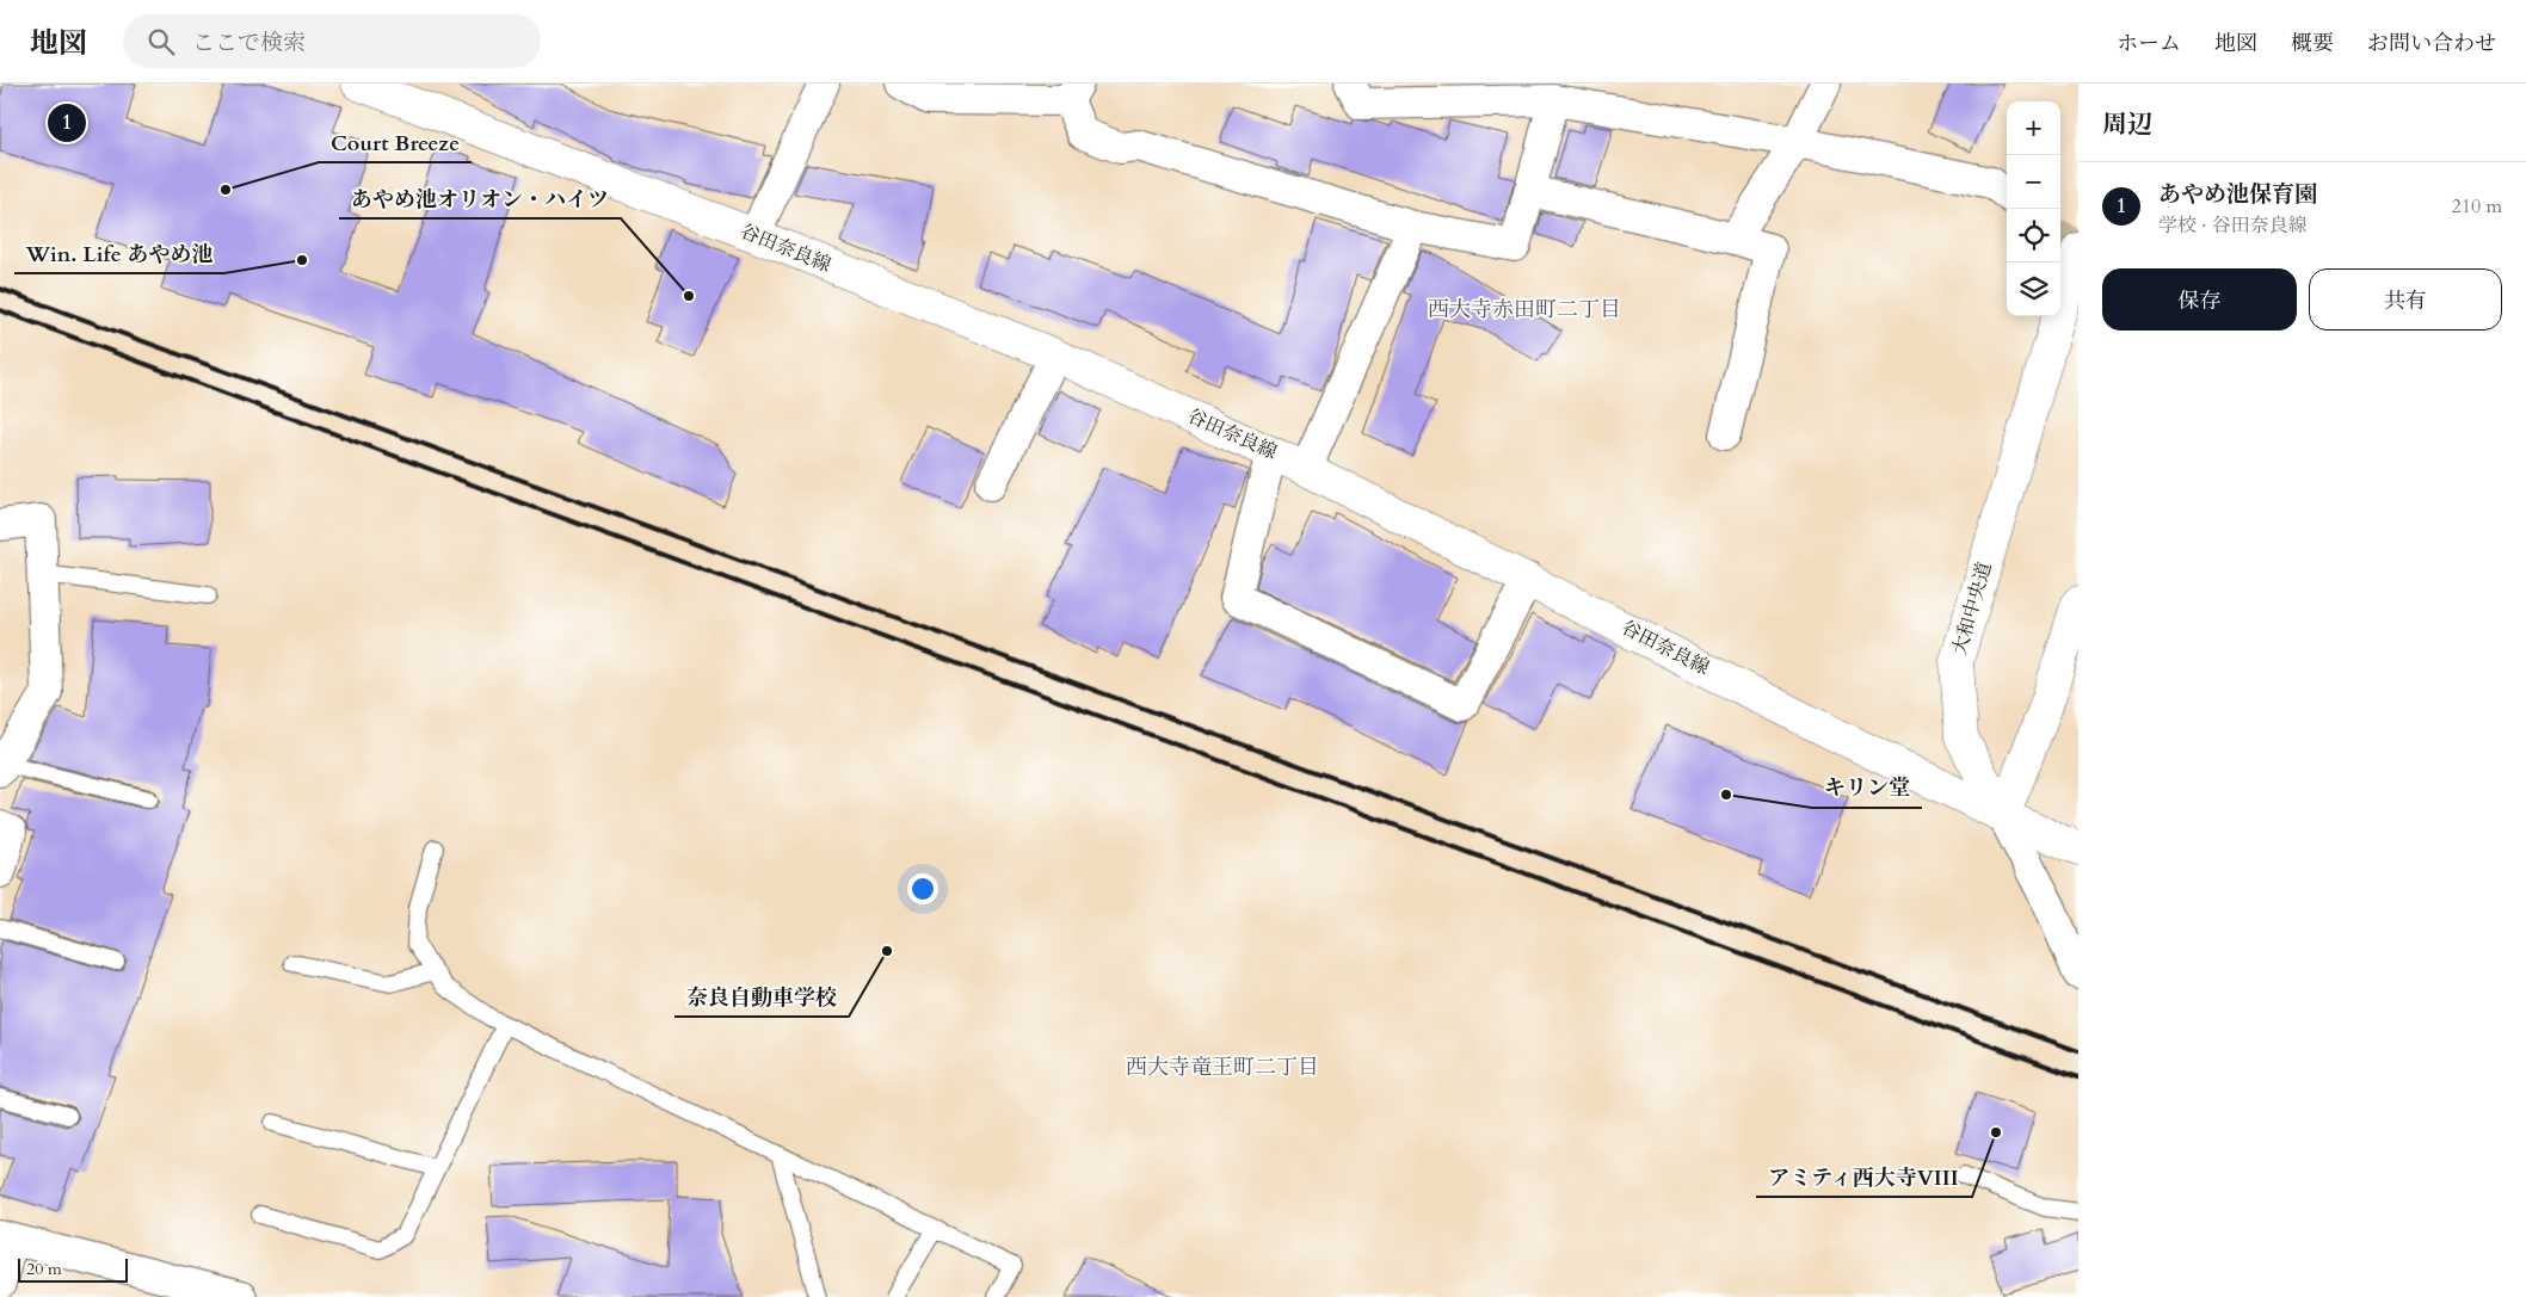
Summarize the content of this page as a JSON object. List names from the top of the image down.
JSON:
{
  "streets": {
    "main road": ["谷田奈良線", "大和中央道"]
  },
  "crossings": [
    ["谷田奈良線", "大和中央道"]
  ],
  "districts": ["西大寺赤田町二丁目", "西大寺竜王町二丁目"],
  "places": [
    "Court Breeze",
    "Win. Life あやめ池",
    "あやめ池オリオン・ハイツ",
    "キリン堂",
    "奈良自動車学校",
    "アミティ西大寺VIII"
  ],
  "scale_bar": "20 m",
  "page": {
    "header": "地図",
    "search": "ここで検索",
    "nav": [
      "ホーム",
      "地図",
      "概要",
      "お問い合わせ"
    ],
    "heading": "周辺",
    "map_buttons": ["+", "−"],
    "pins": "1",
    "list": [
      {
        "mark": "1",
        "name": "あやめ池保育園",
        "note": "学校 · 谷田奈良線",
        "value": "210 m"
      }
    ],
    "buttons": ["保存", "共有"],
    "scale": "20 m"
  }
}
